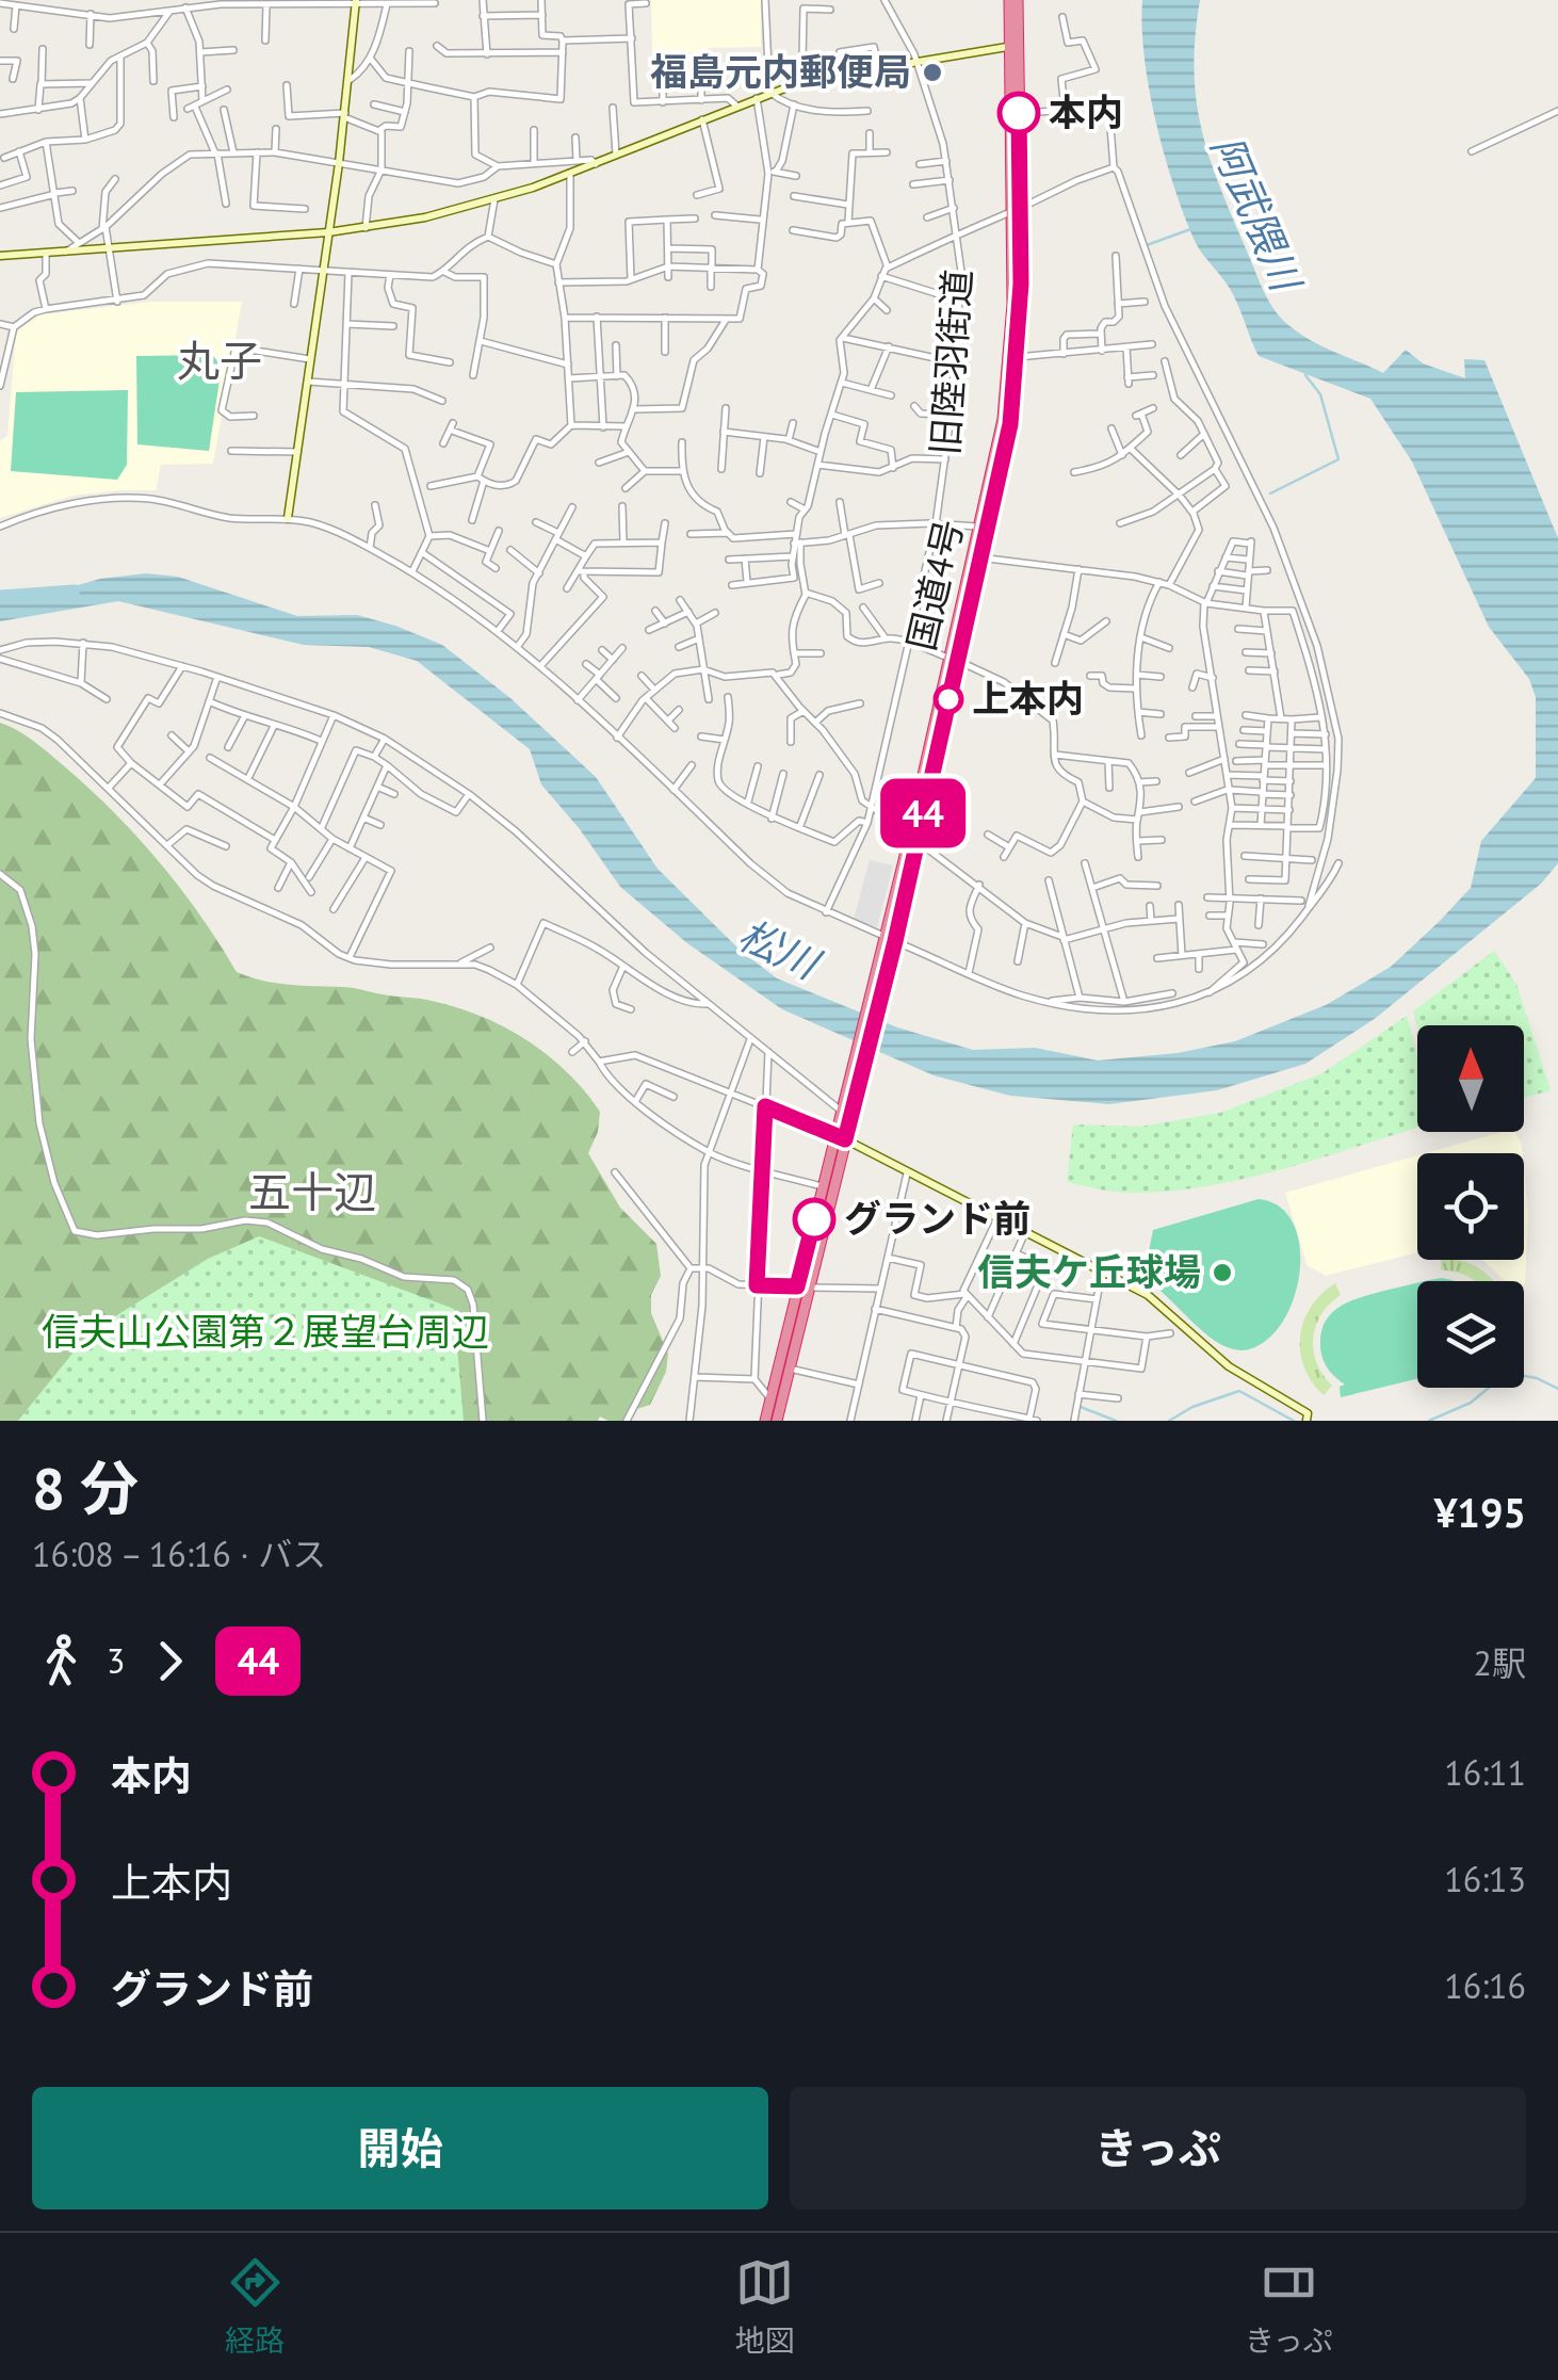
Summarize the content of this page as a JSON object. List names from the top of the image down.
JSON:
{
  "streets": {
    "highway": ["国道4号"],
    "street": ["旧陸羽街道"]
  },
  "districts": ["丸子", "五十辺"],
  "water": ["阿武隈川", "松川"],
  "parks": ["信夫山公園第２展望台周辺"],
  "places": [
    "福島元内郵便局",
    "本内",
    "上本内",
    "グランド前",
    "信夫ケ丘球場"
  ],
  "lines": ["bus line 44"],
  "north": "top",
  "page": {
    "on_map": "44",
    "heading": ["8 分", "16:08 – 16:16 · バス", "¥195"],
    "legs": ["3", "44", "2駅"],
    "list": [
      {
        "name": "本内",
        "value": "16:11"
      },
      {
        "name": "上本内",
        "value": "16:13"
      },
      {
        "name": "グランド前",
        "value": "16:16"
      }
    ],
    "buttons": ["開始", "きっぷ"],
    "tabs": ["経路", "地図", "きっぷ"]
  }
}
